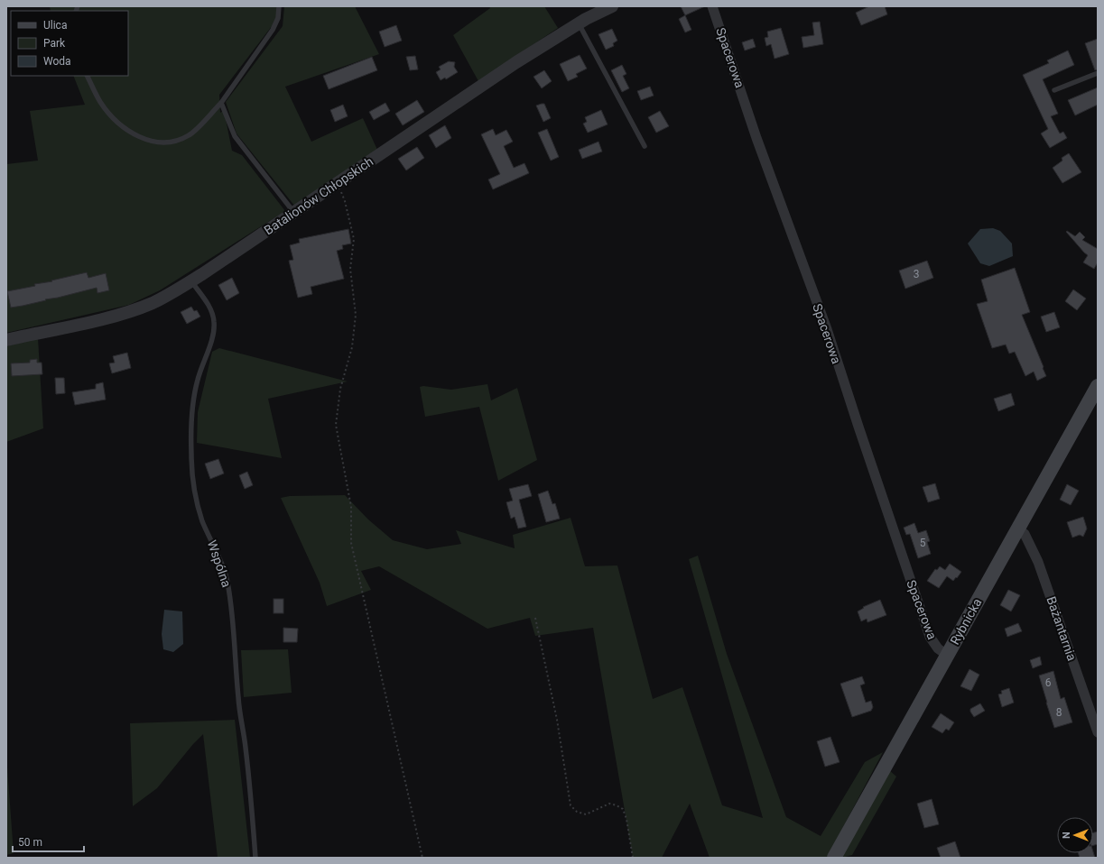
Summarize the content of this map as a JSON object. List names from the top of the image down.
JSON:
{
  "streets": {
    "main road": ["Rybnicka"],
    "street": ["Spacerowa", "Batalionów Chłopskich", "Bażantarnia"],
    "lane": ["Wspólna"]
  },
  "crossings": [
    ["Spacerowa", "Rybnicka"],
    ["Batalionów Chłopskich", "Wspólna"],
    ["Rybnicka", "Bażantarnia"]
  ],
  "house_numbers": [
    "3",
    "5",
    "6",
    "8"
  ],
  "legend": ["Ulica", "Park", "Woda"],
  "scale_bar": "50 m",
  "north": "left"
}
